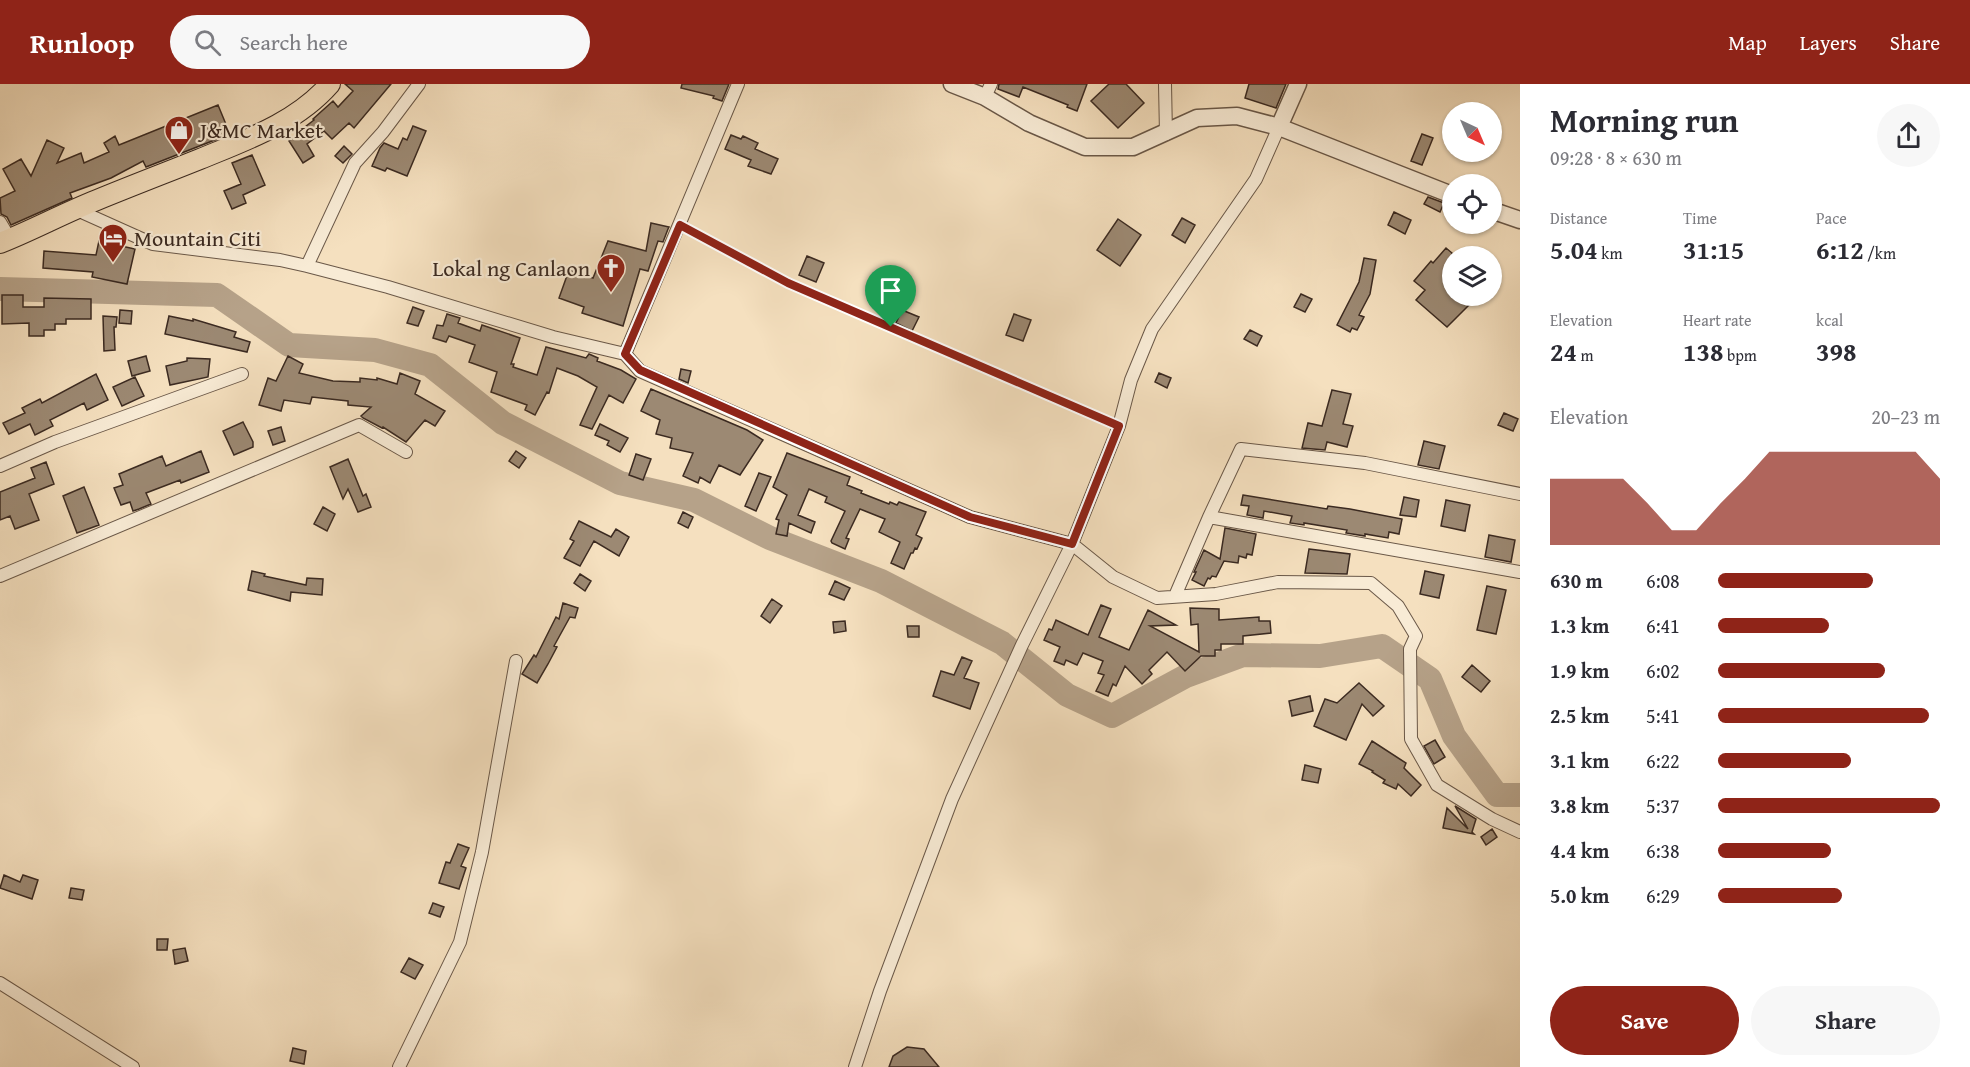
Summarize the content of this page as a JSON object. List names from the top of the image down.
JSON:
{
  "places": {
    "shop": ["J&MC Market"],
    "hotel": ["Mountain Citi"],
    "church": ["Lokal ng Canlaon"]
  },
  "north": "bottom right",
  "page": {
    "header": "Runloop",
    "search": "Search here",
    "nav": ["Map", "Layers", "Share"],
    "heading": ["Morning run", "09:28 · 8 × 630 m"],
    "stats": [
      ["Distance", "5.04 km"],
      ["Time", "31:15"],
      ["Pace", "6:12 /km"],
      ["Elevation", "24 m"],
      ["Heart rate", "138 bpm"],
      ["kcal", "398"]
    ],
    "chart": ["Elevation", "20–23 m"],
    "list": [
      {
        "name": "630 m",
        "note": "6:08"
      },
      {
        "name": "1.3 km",
        "note": "6:41"
      },
      {
        "name": "1.9 km",
        "note": "6:02"
      },
      {
        "name": "2.5 km",
        "note": "5:41"
      },
      {
        "name": "3.1 km",
        "note": "6:22"
      },
      {
        "name": "3.8 km",
        "note": "5:37"
      },
      {
        "name": "4.4 km",
        "note": "6:38"
      },
      {
        "name": "5.0 km",
        "note": "6:29"
      }
    ],
    "buttons": ["Save", "Share"]
  }
}
